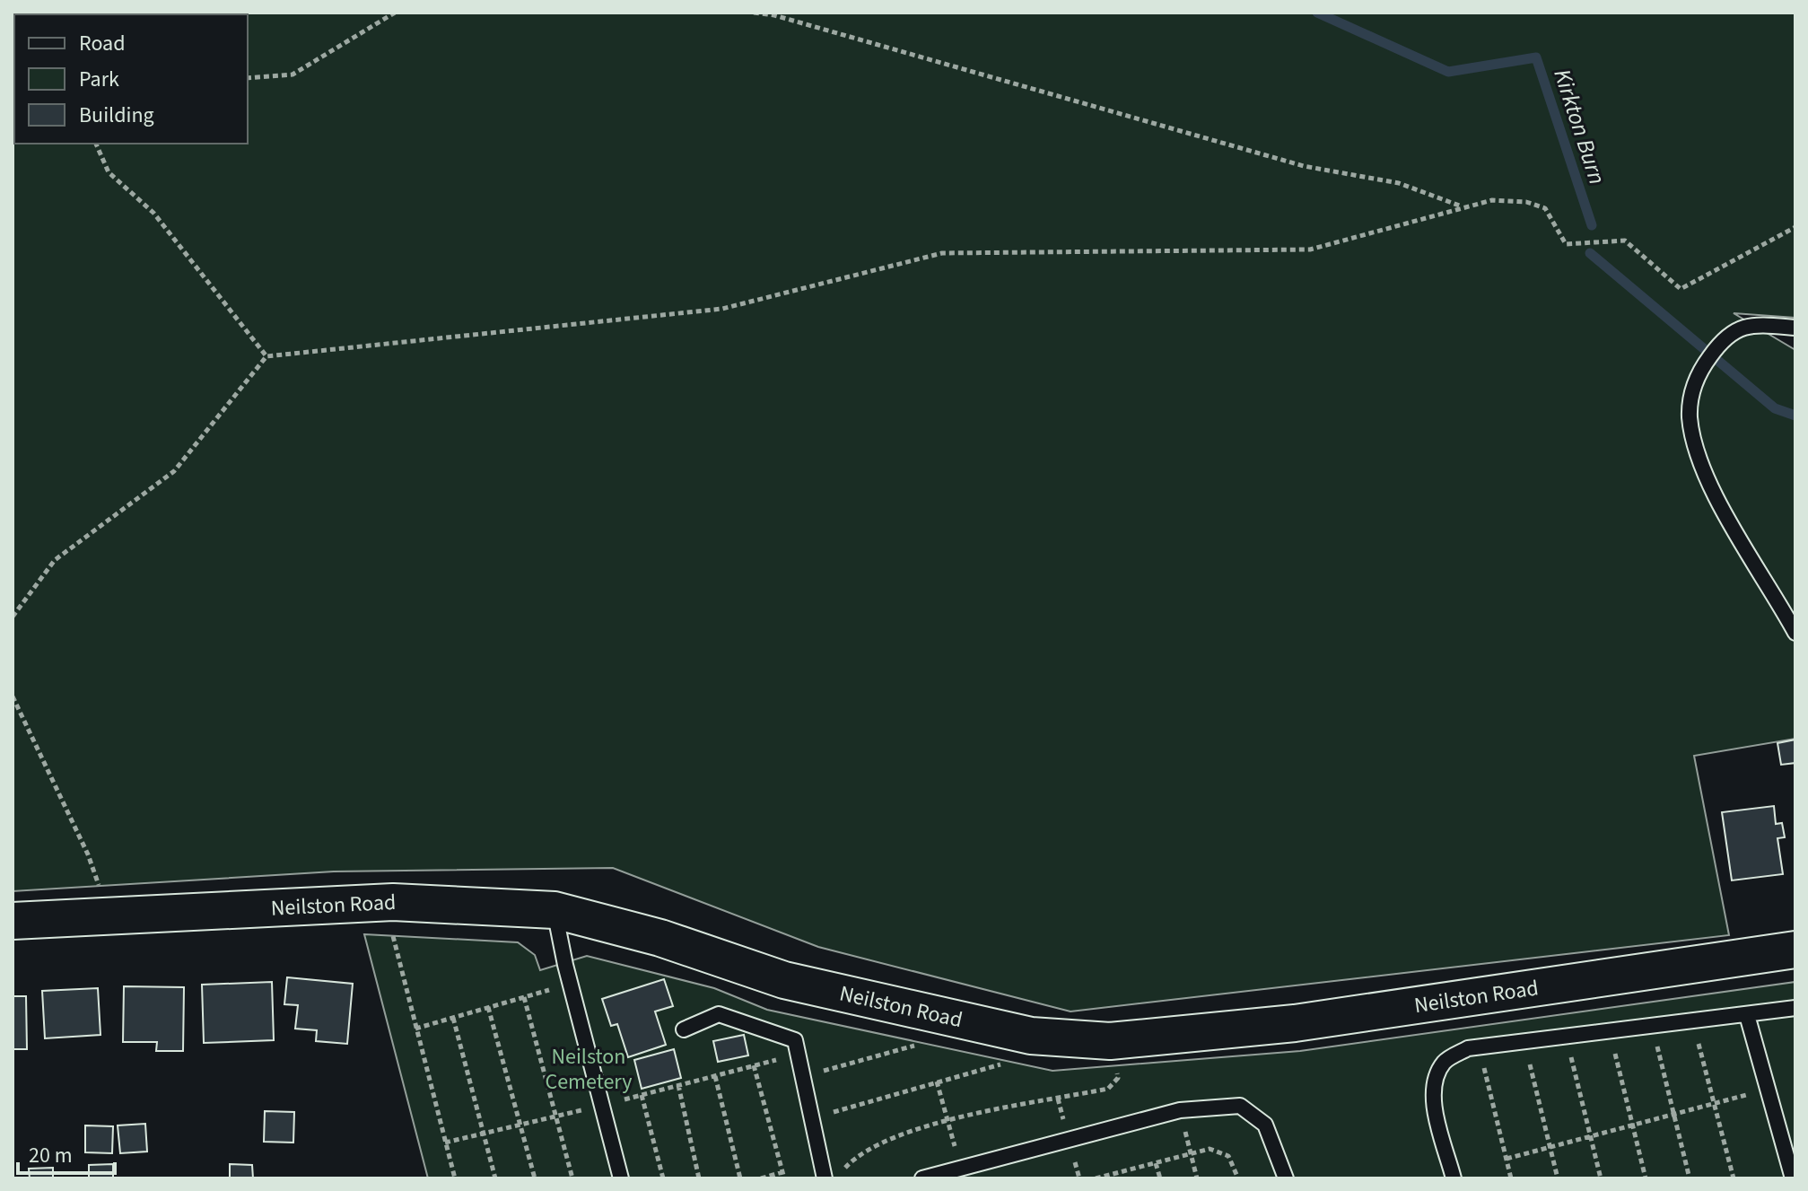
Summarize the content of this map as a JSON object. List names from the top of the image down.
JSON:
{
  "streets": {
    "street": ["Neilston Road"]
  },
  "water": ["Kirkton Burn"],
  "parks": ["Neilston Cemetery"],
  "legend": ["Road", "Park", "Building"],
  "scale_bar": "20 m"
}
